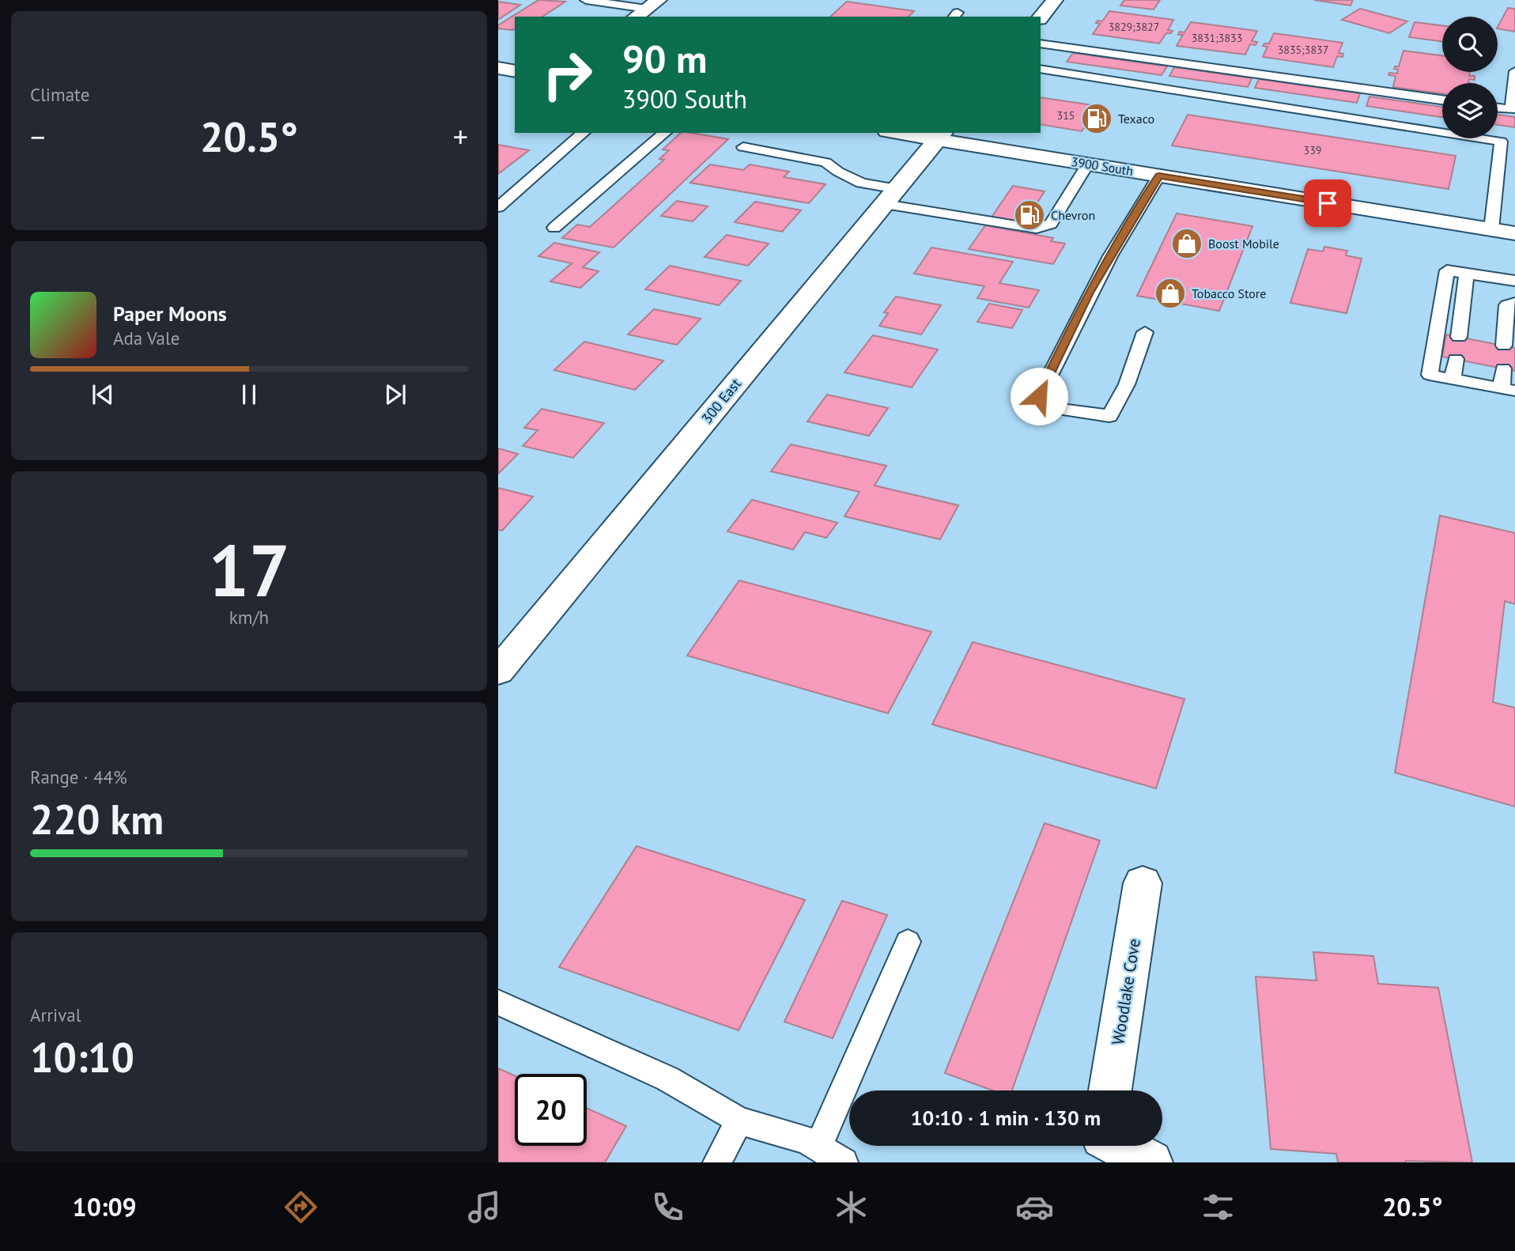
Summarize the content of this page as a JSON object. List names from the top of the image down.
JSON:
{
  "streets": {
    "street": ["3900 South", "300 East", "Woodlake Cove"]
  },
  "crossings": [
    ["3900 South", "300 East"]
  ],
  "places": {
    "fuel station": ["Texaco", "Chevron"],
    "shop": ["Boost Mobile", "Tobacco Store"]
  },
  "house_numbers": [
    "3829;3827",
    "3831;3833",
    "3835;3837",
    "315",
    "339"
  ],
  "page": {
    "tile": [
      "Climate",
      ["17", "km/h"],
      ["Range · 44%", "220 km"],
      ["Arrival", "10:10"]
    ],
    "turn": ["90 m", "3900 South"],
    "heat": ["−", "20.5°", "+"],
    "song": ["Paper Moons", "Ada Vale"],
    "limit": "20",
    "trip": "10:10 · 1 min · 130 m",
    "tabs": ["10:09", "20.5°"]
  }
}
